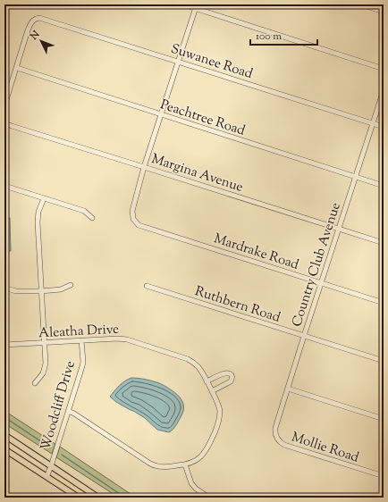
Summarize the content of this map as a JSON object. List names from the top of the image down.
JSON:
{
  "streets": {
    "street": [
      "Suwanee Road",
      "Peachtree Road",
      "Margina Avenue",
      "Mardrake Road",
      "Country Club Avenue",
      "Ruthbern Road",
      "Aleatha Drive",
      "Woodcliff Drive",
      "Mollie Road"
    ]
  },
  "crossings": [
    ["Suwanee Road", "Peachtree Road"],
    ["Suwanee Road", "Country Club Avenue"],
    ["Peachtree Road", "Country Club Avenue"],
    ["Margina Avenue", "Mardrake Road"],
    ["Margina Avenue", "Country Club Avenue"],
    ["Mardrake Road", "Country Club Avenue"],
    ["Country Club Avenue", "Ruthbern Road"],
    ["Country Club Avenue", "Mollie Road"],
    ["Aleatha Drive", "Woodcliff Drive"]
  ],
  "scale_bar": "100 m",
  "north": "top left"
}
